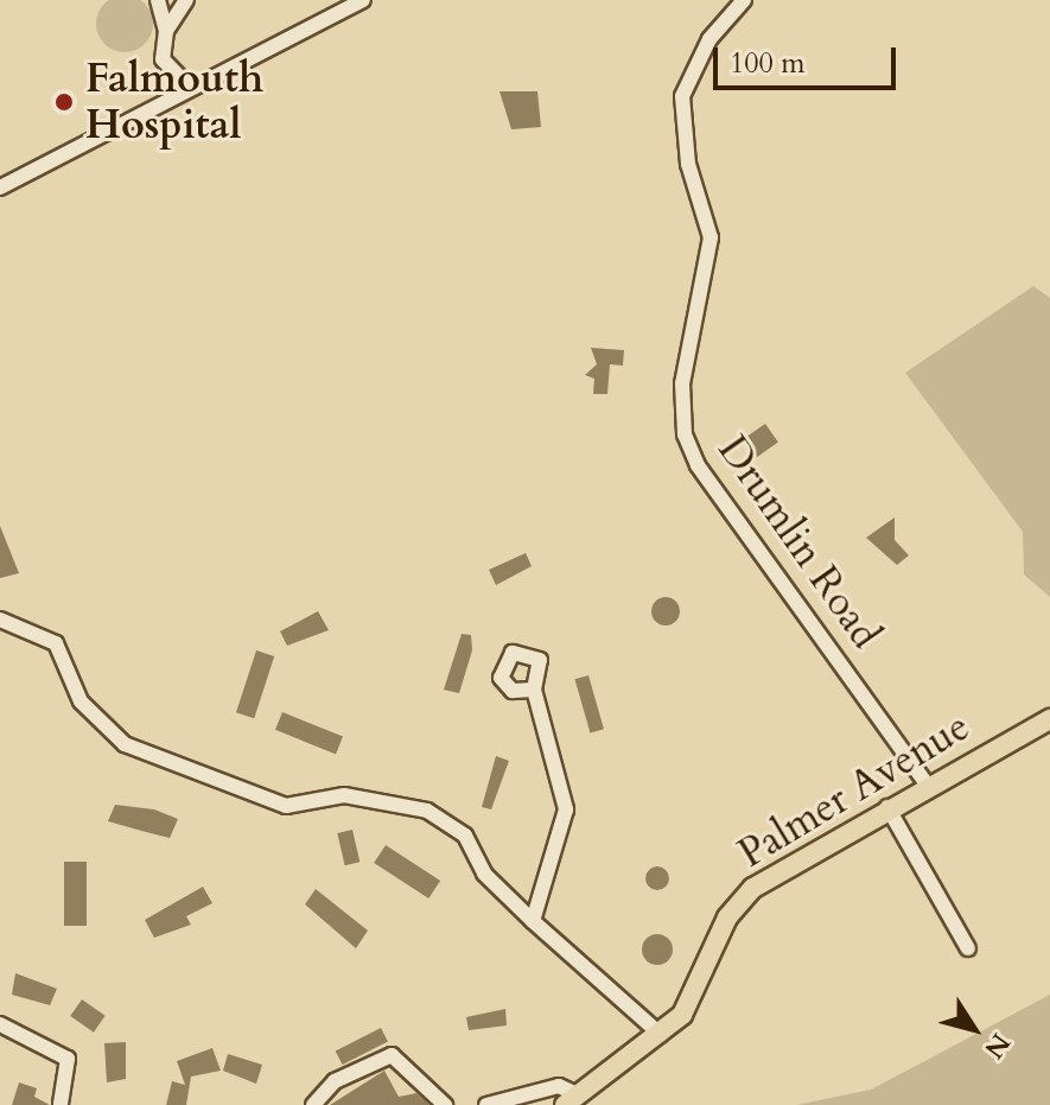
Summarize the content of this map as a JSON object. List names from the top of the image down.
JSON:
{
  "streets": {
    "main road": ["Palmer Avenue"],
    "street": ["Drumlin Road"]
  },
  "crossings": [
    ["Drumlin Road", "Palmer Avenue"]
  ],
  "places": ["Falmouth Hospital"],
  "scale_bar": "100 m",
  "north": "bottom right"
}
